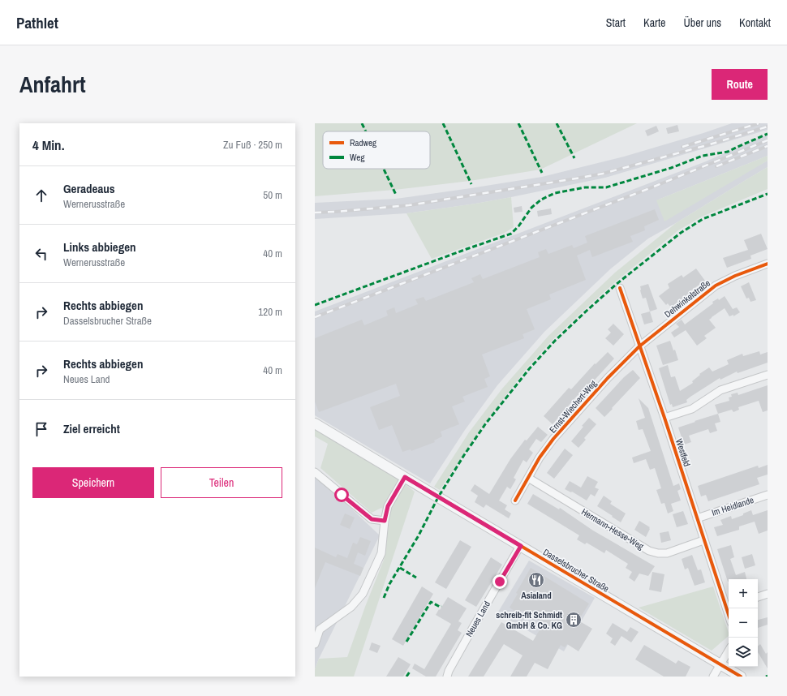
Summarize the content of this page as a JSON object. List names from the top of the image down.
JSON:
{
  "streets": {
    "street": [
      "Dehwinkelstraße",
      "Ernst-Wiechert-Weg",
      "Westfeld",
      "Im Heidlande",
      "Hermann-Hesse-Weg",
      "Dasselsbrucher Straße",
      "Neues Land"
    ]
  },
  "crossings": [
    ["Dehwinkelstraße", "Ernst-Wiechert-Weg"],
    ["Dehwinkelstraße", "Westfeld"],
    ["Ernst-Wiechert-Weg", "Westfeld"],
    ["Ernst-Wiechert-Weg", "Hermann-Hesse-Weg"],
    ["Westfeld", "Im Heidlande"],
    ["Westfeld", "Hermann-Hesse-Weg"],
    ["Dasselsbrucher Straße", "Neues Land"]
  ],
  "places": {
    "restaurant": ["Asialand"],
    "building": ["schreib-fit Schmidt GmbH & Co. KG"]
  },
  "legend": ["Radweg", "Weg"],
  "page": {
    "header": "Pathlet",
    "nav": [
      "Start",
      "Karte",
      "Über uns",
      "Kontakt"
    ],
    "title": "Anfahrt",
    "buttons": [
      "Route",
      ["Speichern", "Teilen"]
    ],
    "heading": ["4 Min.", "Zu Fuß · 250 m"],
    "list": [
      ["Geradeaus", "Wernerusstraße", "50 m"],
      ["Links abbiegen", "Wernerusstraße", "40 m"],
      ["Rechts abbiegen", "Dasselsbrucher Straße", "120 m"],
      ["Rechts abbiegen", "Neues Land", "40 m"],
      "Ziel erreicht"
    ],
    "map_buttons": ["+", "−"]
  }
}
